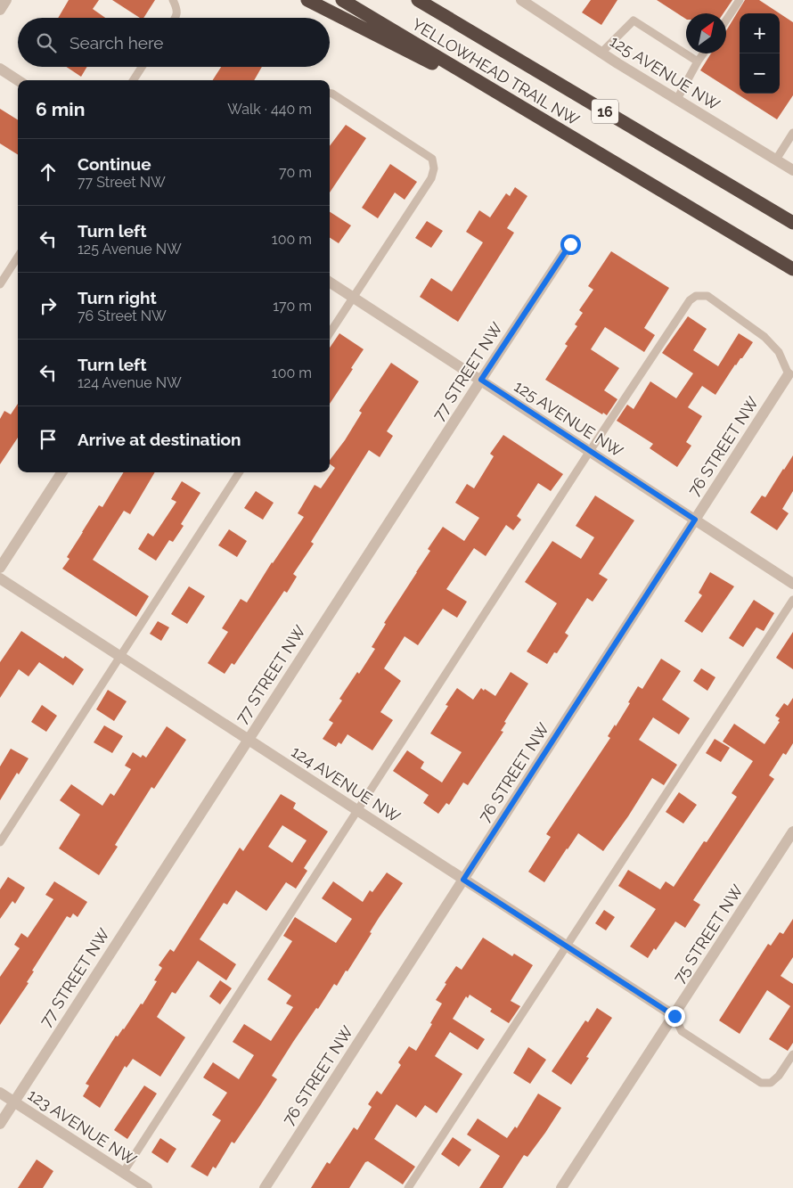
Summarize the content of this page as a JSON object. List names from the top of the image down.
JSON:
{
  "streets": {
    "highway": ["YELLOWHEAD TRAIL NW", "16"],
    "street": [
      "125 AVENUE NW",
      "77 STREET NW",
      "76 STREET NW",
      "124 AVENUE NW",
      "75 STREET NW",
      "123 AVENUE NW"
    ]
  },
  "crossings": [
    ["125 AVENUE NW", "77 STREET NW"],
    ["125 AVENUE NW", "76 STREET NW"],
    ["77 STREET NW", "124 AVENUE NW"],
    ["77 STREET NW", "123 AVENUE NW"],
    ["76 STREET NW", "124 AVENUE NW"],
    ["124 AVENUE NW", "75 STREET NW"]
  ],
  "north": "top right",
  "page": {
    "map_buttons": ["+", "−"],
    "search": "Search here",
    "heading": ["6 min", "Walk · 440 m"],
    "list": [
      ["Continue", "77 Street NW", "70 m"],
      ["Turn left", "125 Avenue NW", "100 m"],
      ["Turn right", "76 Street NW", "170 m"],
      ["Turn left", "124 Avenue NW", "100 m"],
      "Arrive at destination"
    ]
  }
}
